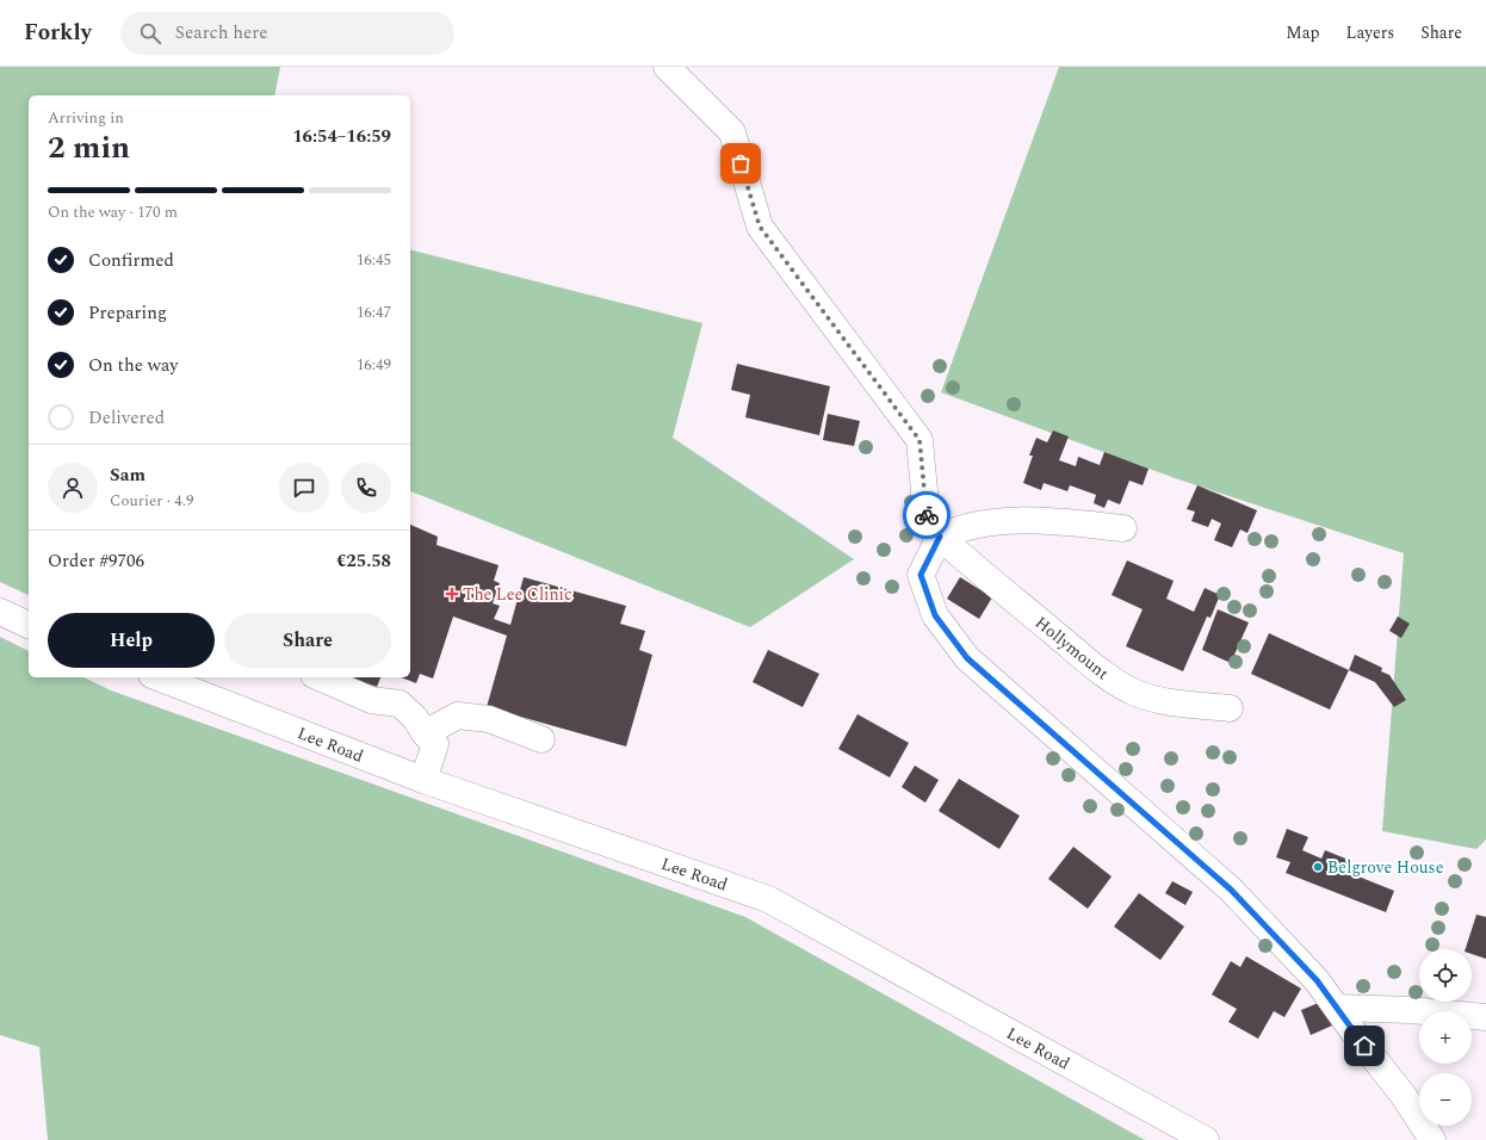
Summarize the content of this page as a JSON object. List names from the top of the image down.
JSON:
{
  "streets": {
    "street": ["Hollymount", "Lee Road"]
  },
  "places": {
    "health": ["The Lee Clinic"],
    "other": ["Belgrove House"]
  },
  "page": {
    "header": "Forkly",
    "search": "Search here",
    "nav": ["Map", "Layers", "Share"],
    "heading": ["2 min", "Arriving in", "16:54–16:59"],
    "panel": [
      "Sam",
      "Courier · 4.9",
      "Order #9706",
      "€25.58"
    ],
    "bar": "On the way · 170 m",
    "list": [
      ["Confirmed", "16:45"],
      ["Preparing", "16:47"],
      ["On the way", "16:49"],
      "Delivered"
    ],
    "buttons": ["Help", "Share"],
    "map_buttons": ["+", "−"]
  }
}
